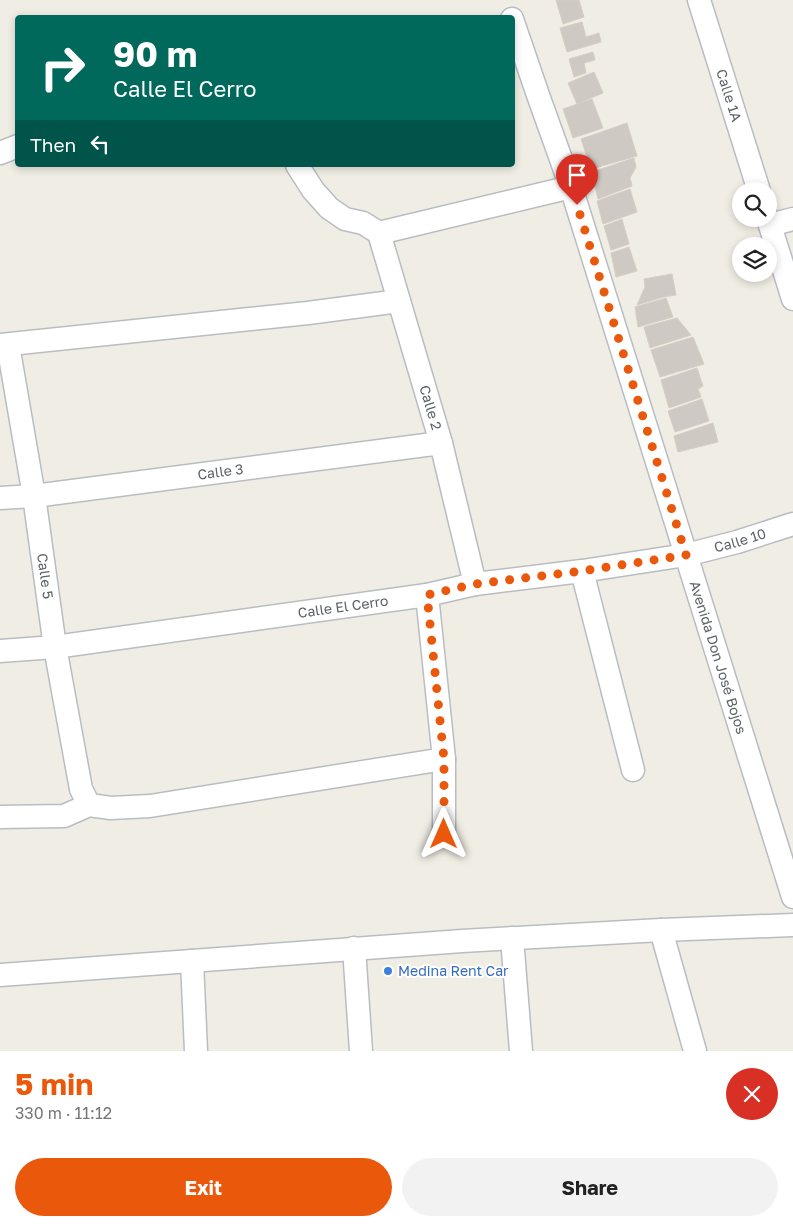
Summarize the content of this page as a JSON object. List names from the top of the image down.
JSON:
{
  "streets": {
    "street": [
      "Calle 1A",
      "Calle 2",
      "Calle 3",
      "Calle 10",
      "Calle 5",
      "Calle El Cerro",
      "Avenida Don José Bojos"
    ]
  },
  "crossings": [
    ["Calle 2", "Calle 3"],
    ["Calle 2", "Calle El Cerro"],
    ["Calle 3", "Calle 5"],
    ["Calle 10", "Calle El Cerro"],
    ["Calle 10", "Avenida Don José Bojos"],
    ["Calle 5", "Calle El Cerro"],
    ["Calle El Cerro", "Avenida Don José Bojos"]
  ],
  "places": ["Medina Rent Car"],
  "page": {
    "turn": ["90 m", "Calle El Cerro"],
    "then": "Then",
    "heading": ["5 min", "330 m · 11:12"],
    "buttons": ["Exit", "Share"]
  }
}
